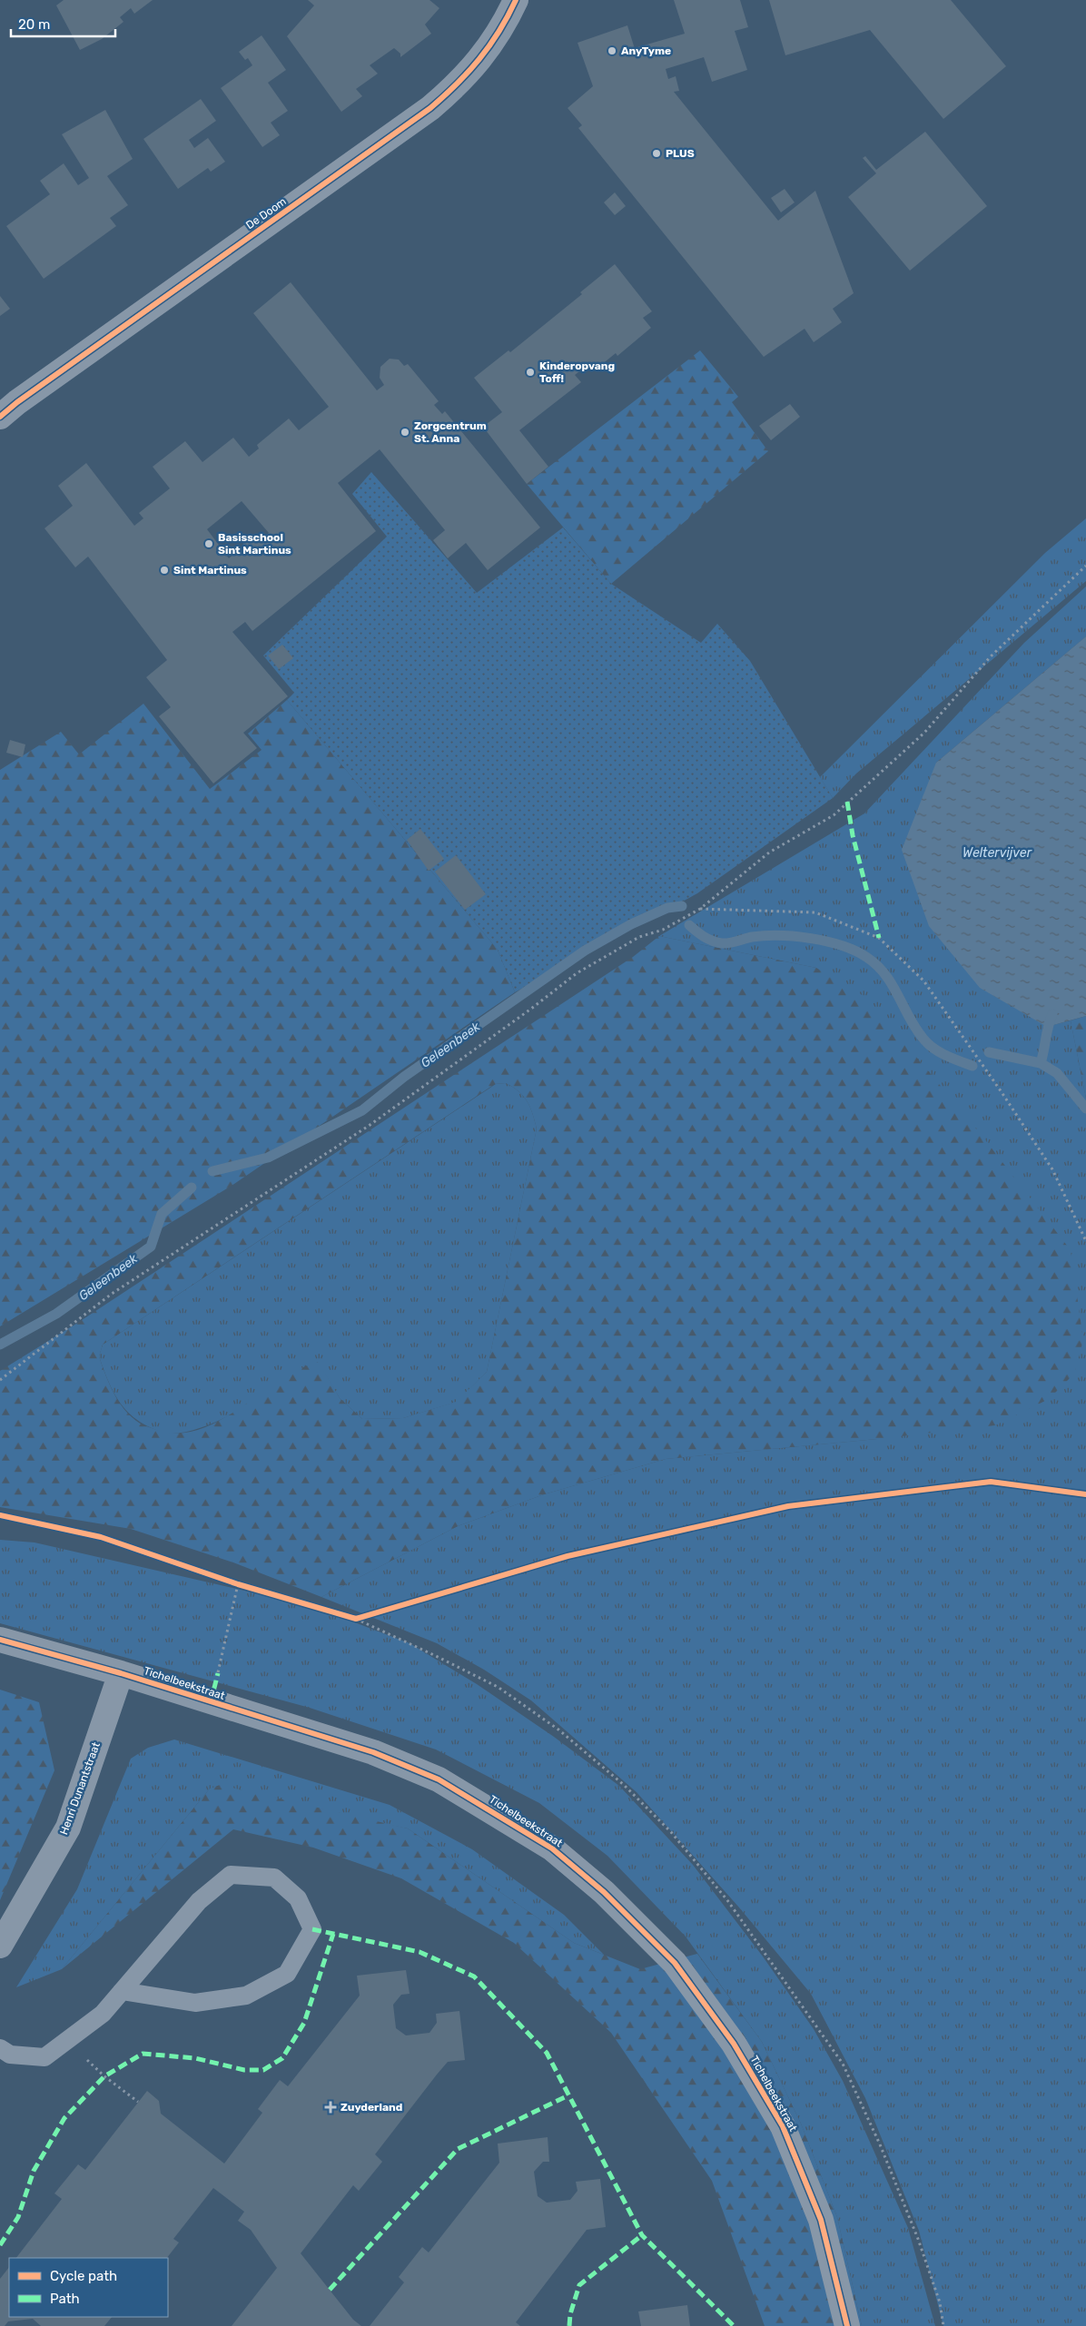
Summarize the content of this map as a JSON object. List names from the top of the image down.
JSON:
{
  "streets": {
    "street": ["De Doom", "Tichelbeekstraat", "Henri Dunantstraat"]
  },
  "crossings": [
    ["Tichelbeekstraat", "Henri Dunantstraat"]
  ],
  "water": ["Weltervijver", "Geleenbeek"],
  "places": {
    "other": [
      "AnyTyme",
      "PLUS",
      "Kinderopvang Toff!",
      "Zorgcentrum St. Anna",
      "Basisschool Sint Martinus",
      "Sint Martinus"
    ],
    "health": ["Zuyderland"]
  },
  "legend": ["Cycle path", "Path"],
  "scale_bar": "20 m"
}
